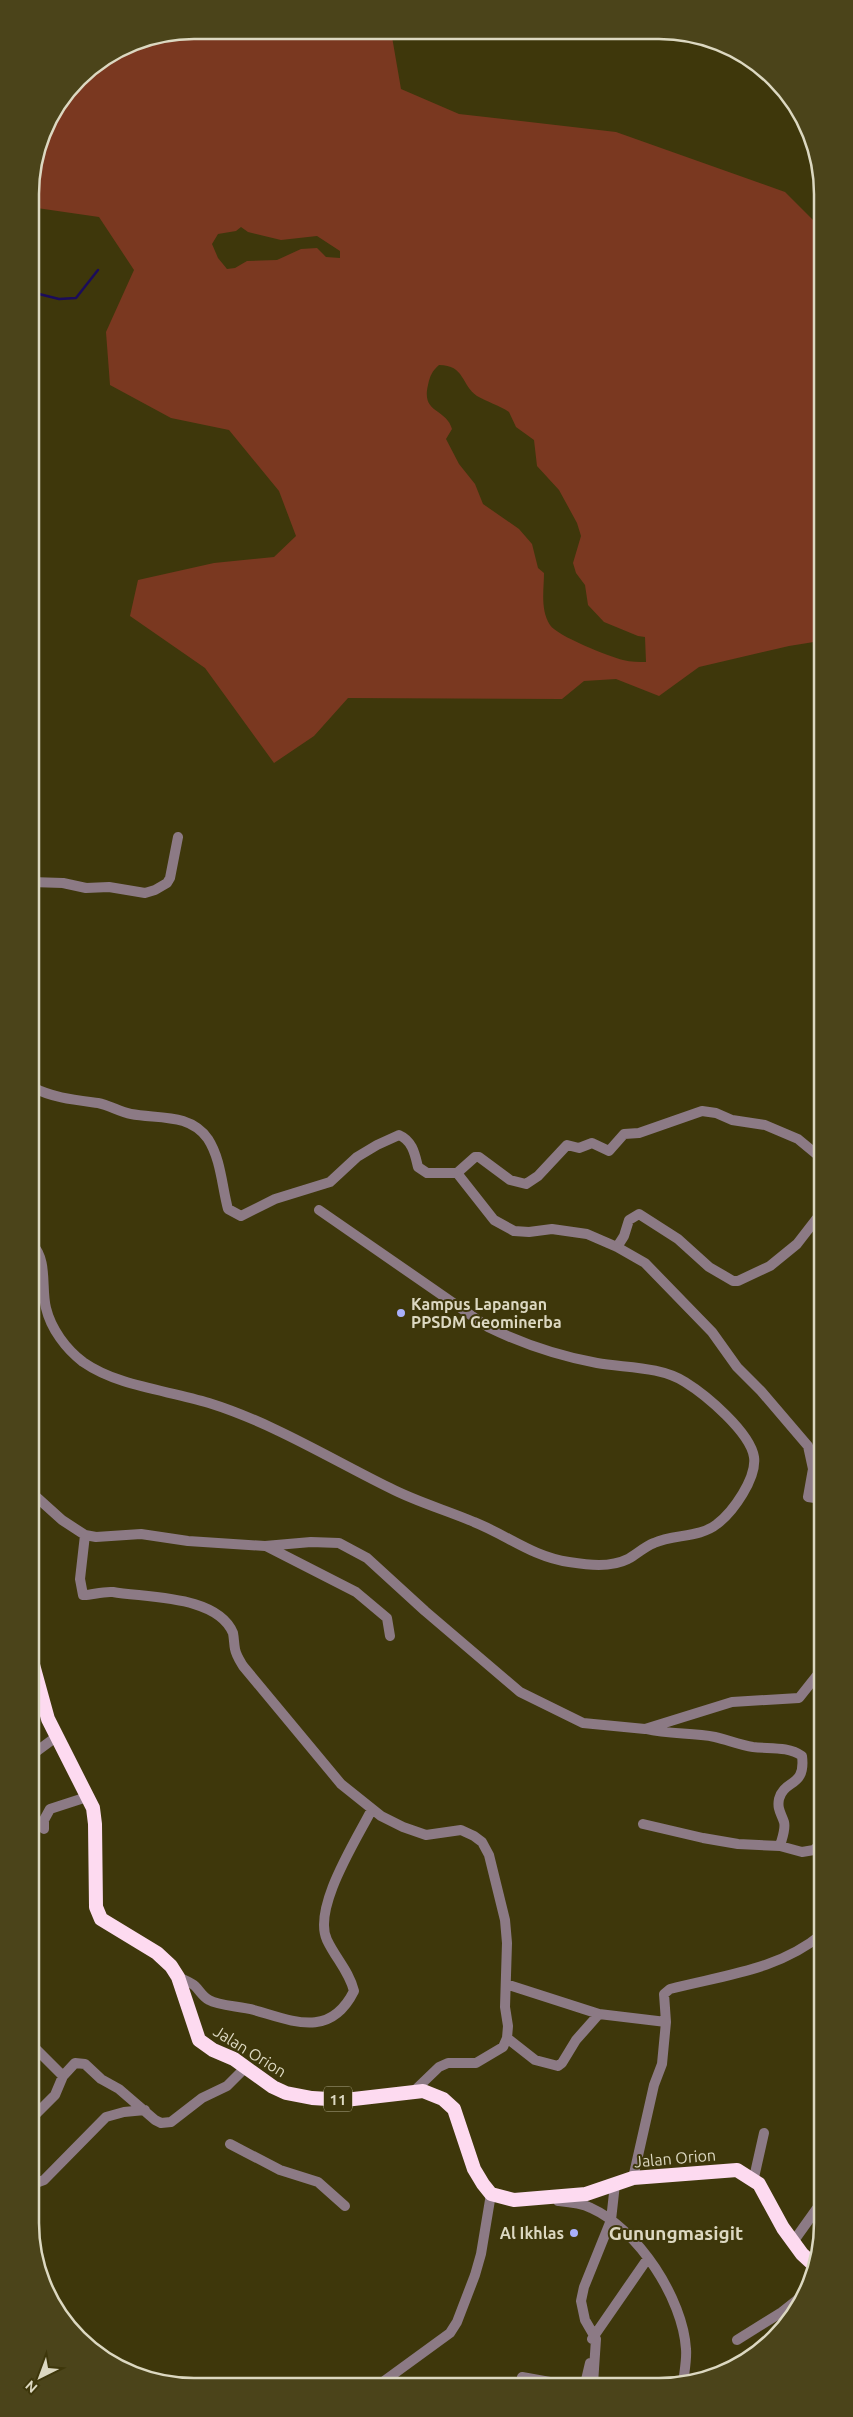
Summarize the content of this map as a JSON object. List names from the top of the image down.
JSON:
{
  "streets": {
    "highway": ["Jalan Orion", "11"]
  },
  "districts": ["Gunungmasigit"],
  "places": ["Kampus Lapangan PPSDM Geominerba", "Al Ikhlas"],
  "north": "bottom left"
}
